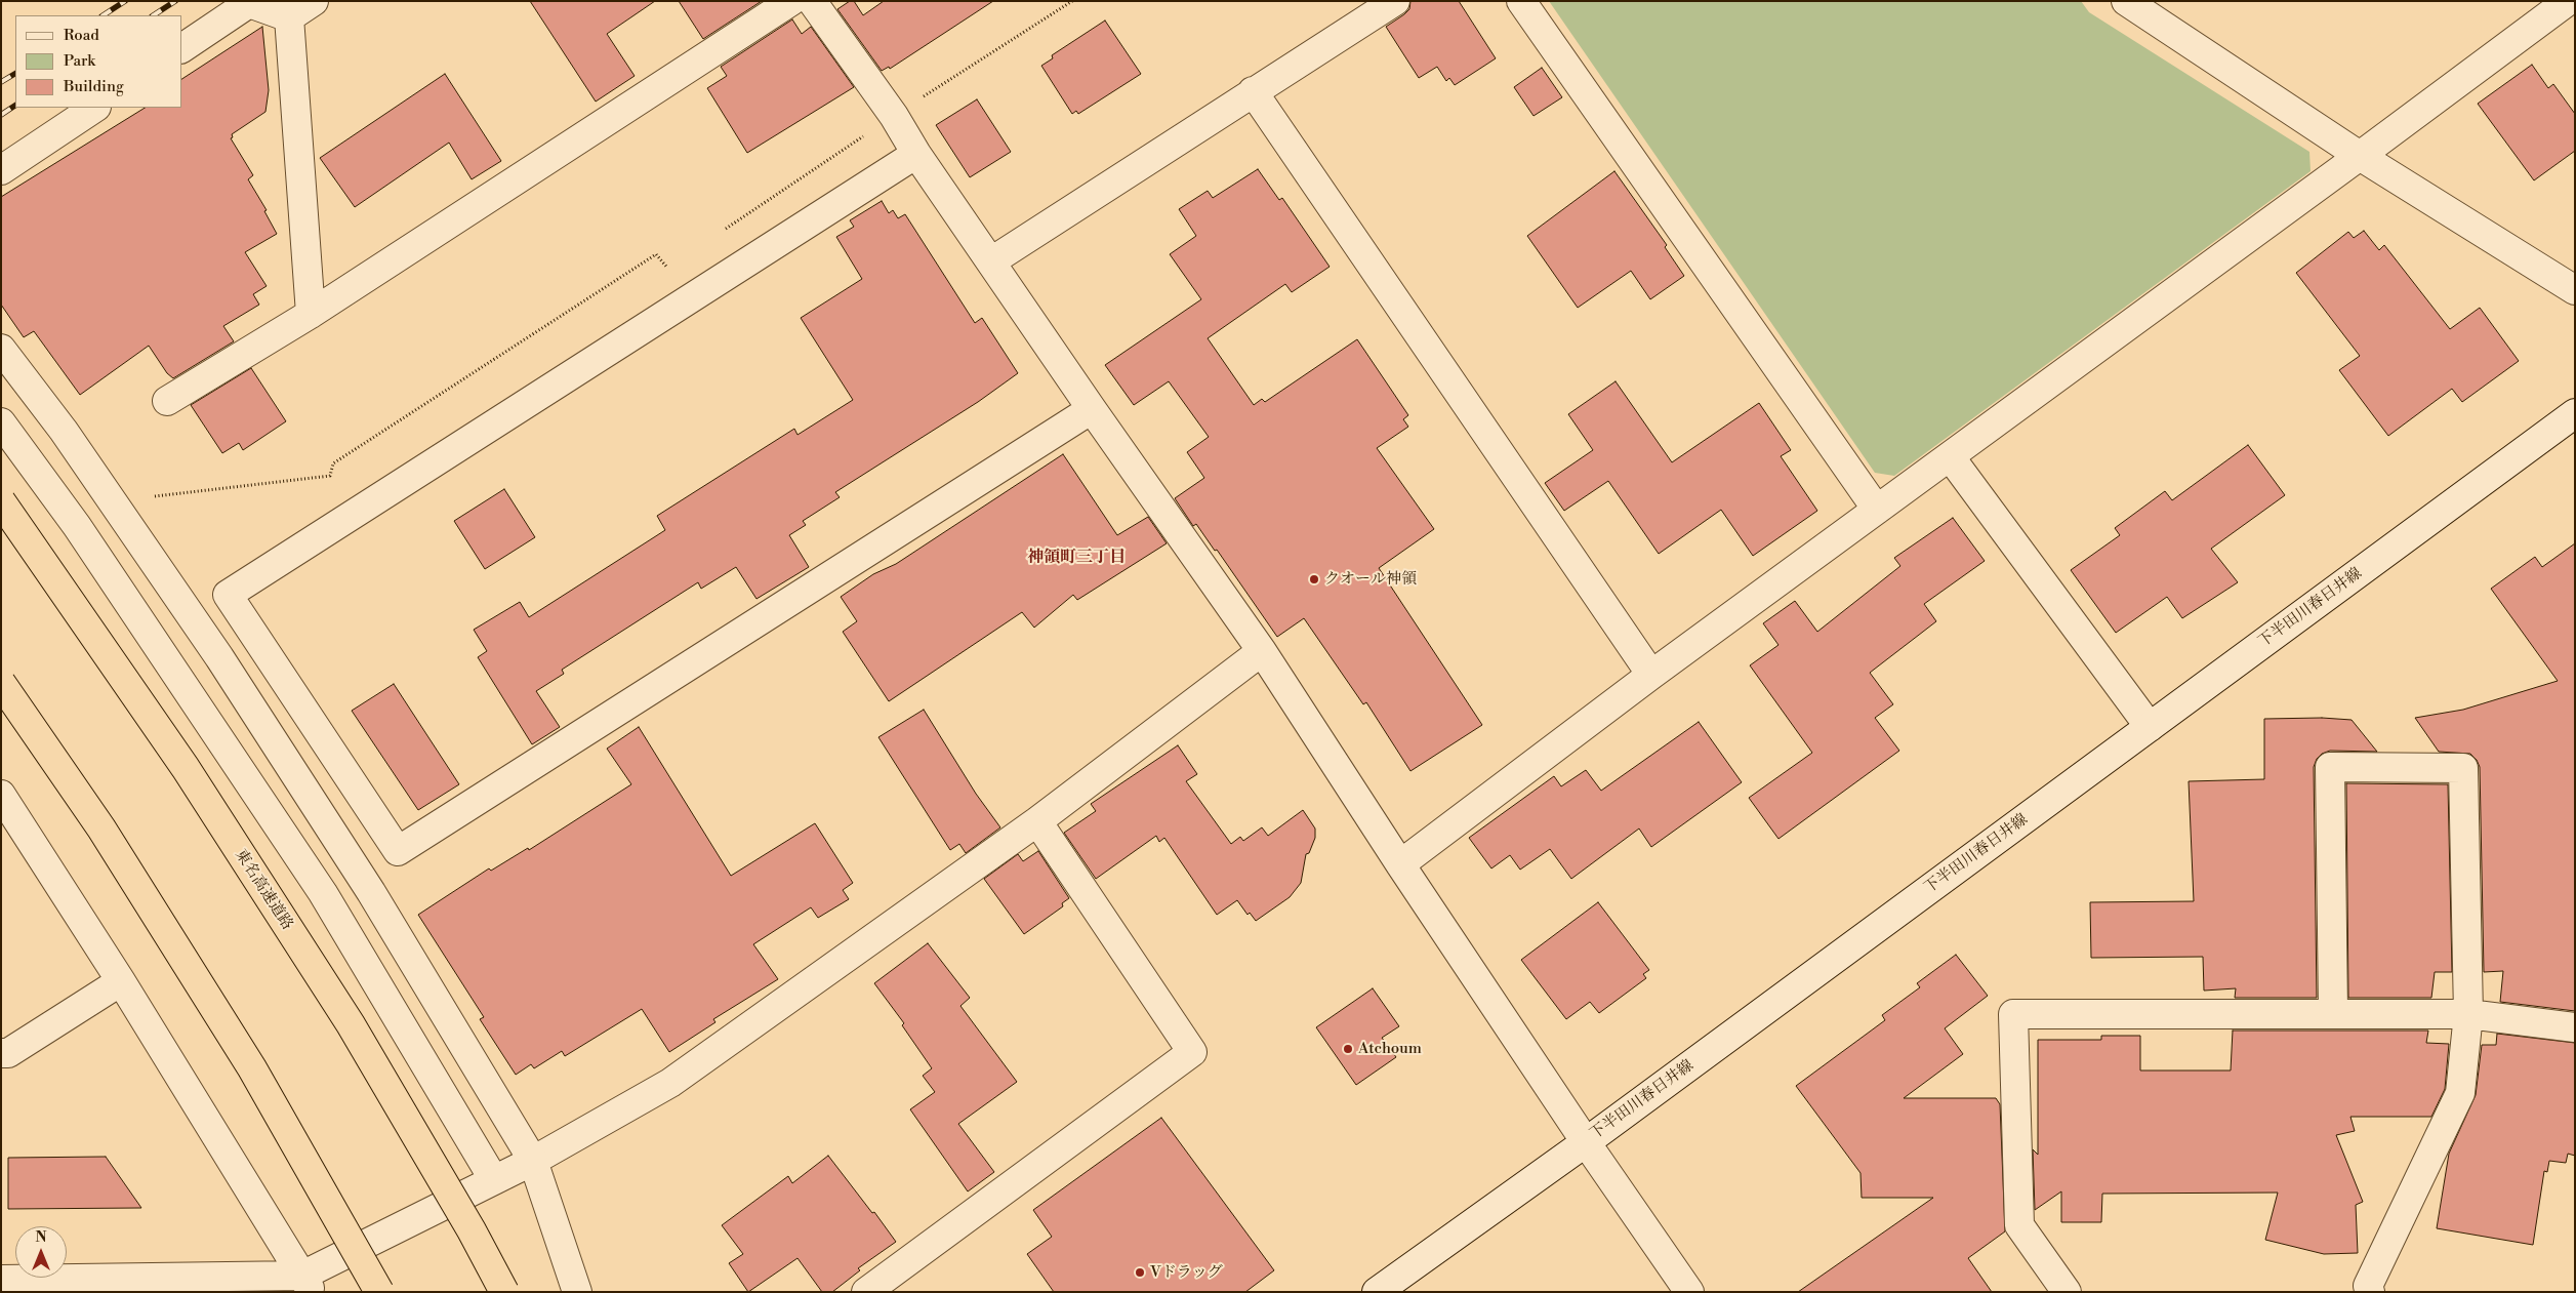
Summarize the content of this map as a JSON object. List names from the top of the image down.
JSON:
{
  "streets": {
    "highway": ["東名高速道路"],
    "street": ["下半田川春日井線"]
  },
  "districts": ["神領町三丁目"],
  "places": ["クオール神領", "Atchoum", "Vドラッグ"],
  "legend": ["Road", "Park", "Building"],
  "north": "top"
}
